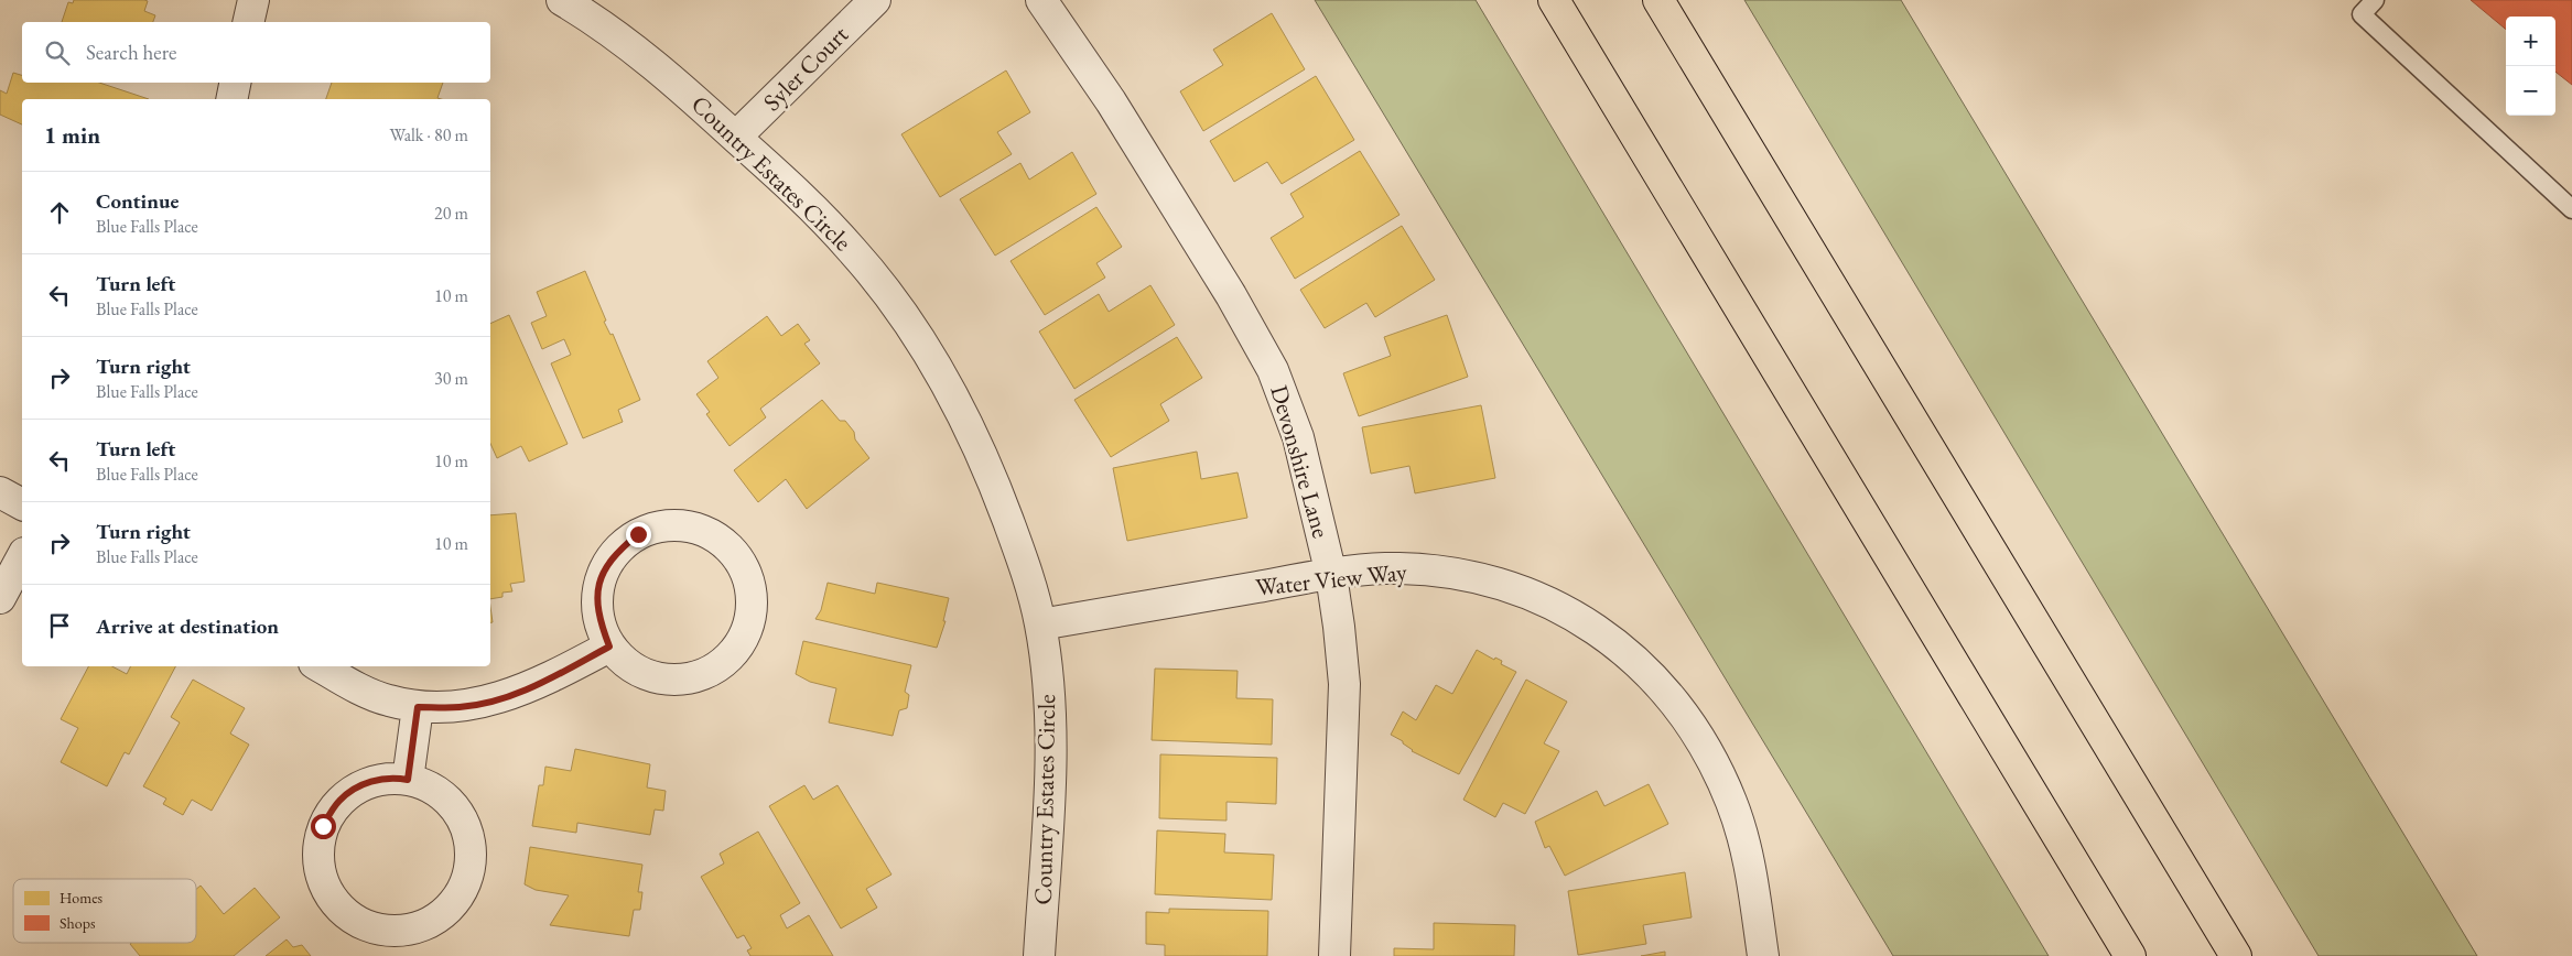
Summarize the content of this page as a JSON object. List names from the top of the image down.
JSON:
{
  "streets": {
    "street": [
      "Syler Court",
      "Country Estates Circle",
      "Devonshire Lane",
      "Water View Way"
    ]
  },
  "crossings": [
    ["Syler Court", "Country Estates Circle"],
    ["Country Estates Circle", "Water View Way"],
    ["Devonshire Lane", "Water View Way"]
  ],
  "legend": ["Homes", "Shops"],
  "page": {
    "map_buttons": ["+", "−"],
    "search": "Search here",
    "heading": ["1 min", "Walk · 80 m"],
    "list": [
      ["Continue", "Blue Falls Place", "20 m"],
      ["Turn left", "Blue Falls Place", "10 m"],
      ["Turn right", "Blue Falls Place", "30 m"],
      ["Turn left", "Blue Falls Place", "10 m"],
      ["Turn right", "Blue Falls Place", "10 m"],
      "Arrive at destination"
    ]
  }
}
